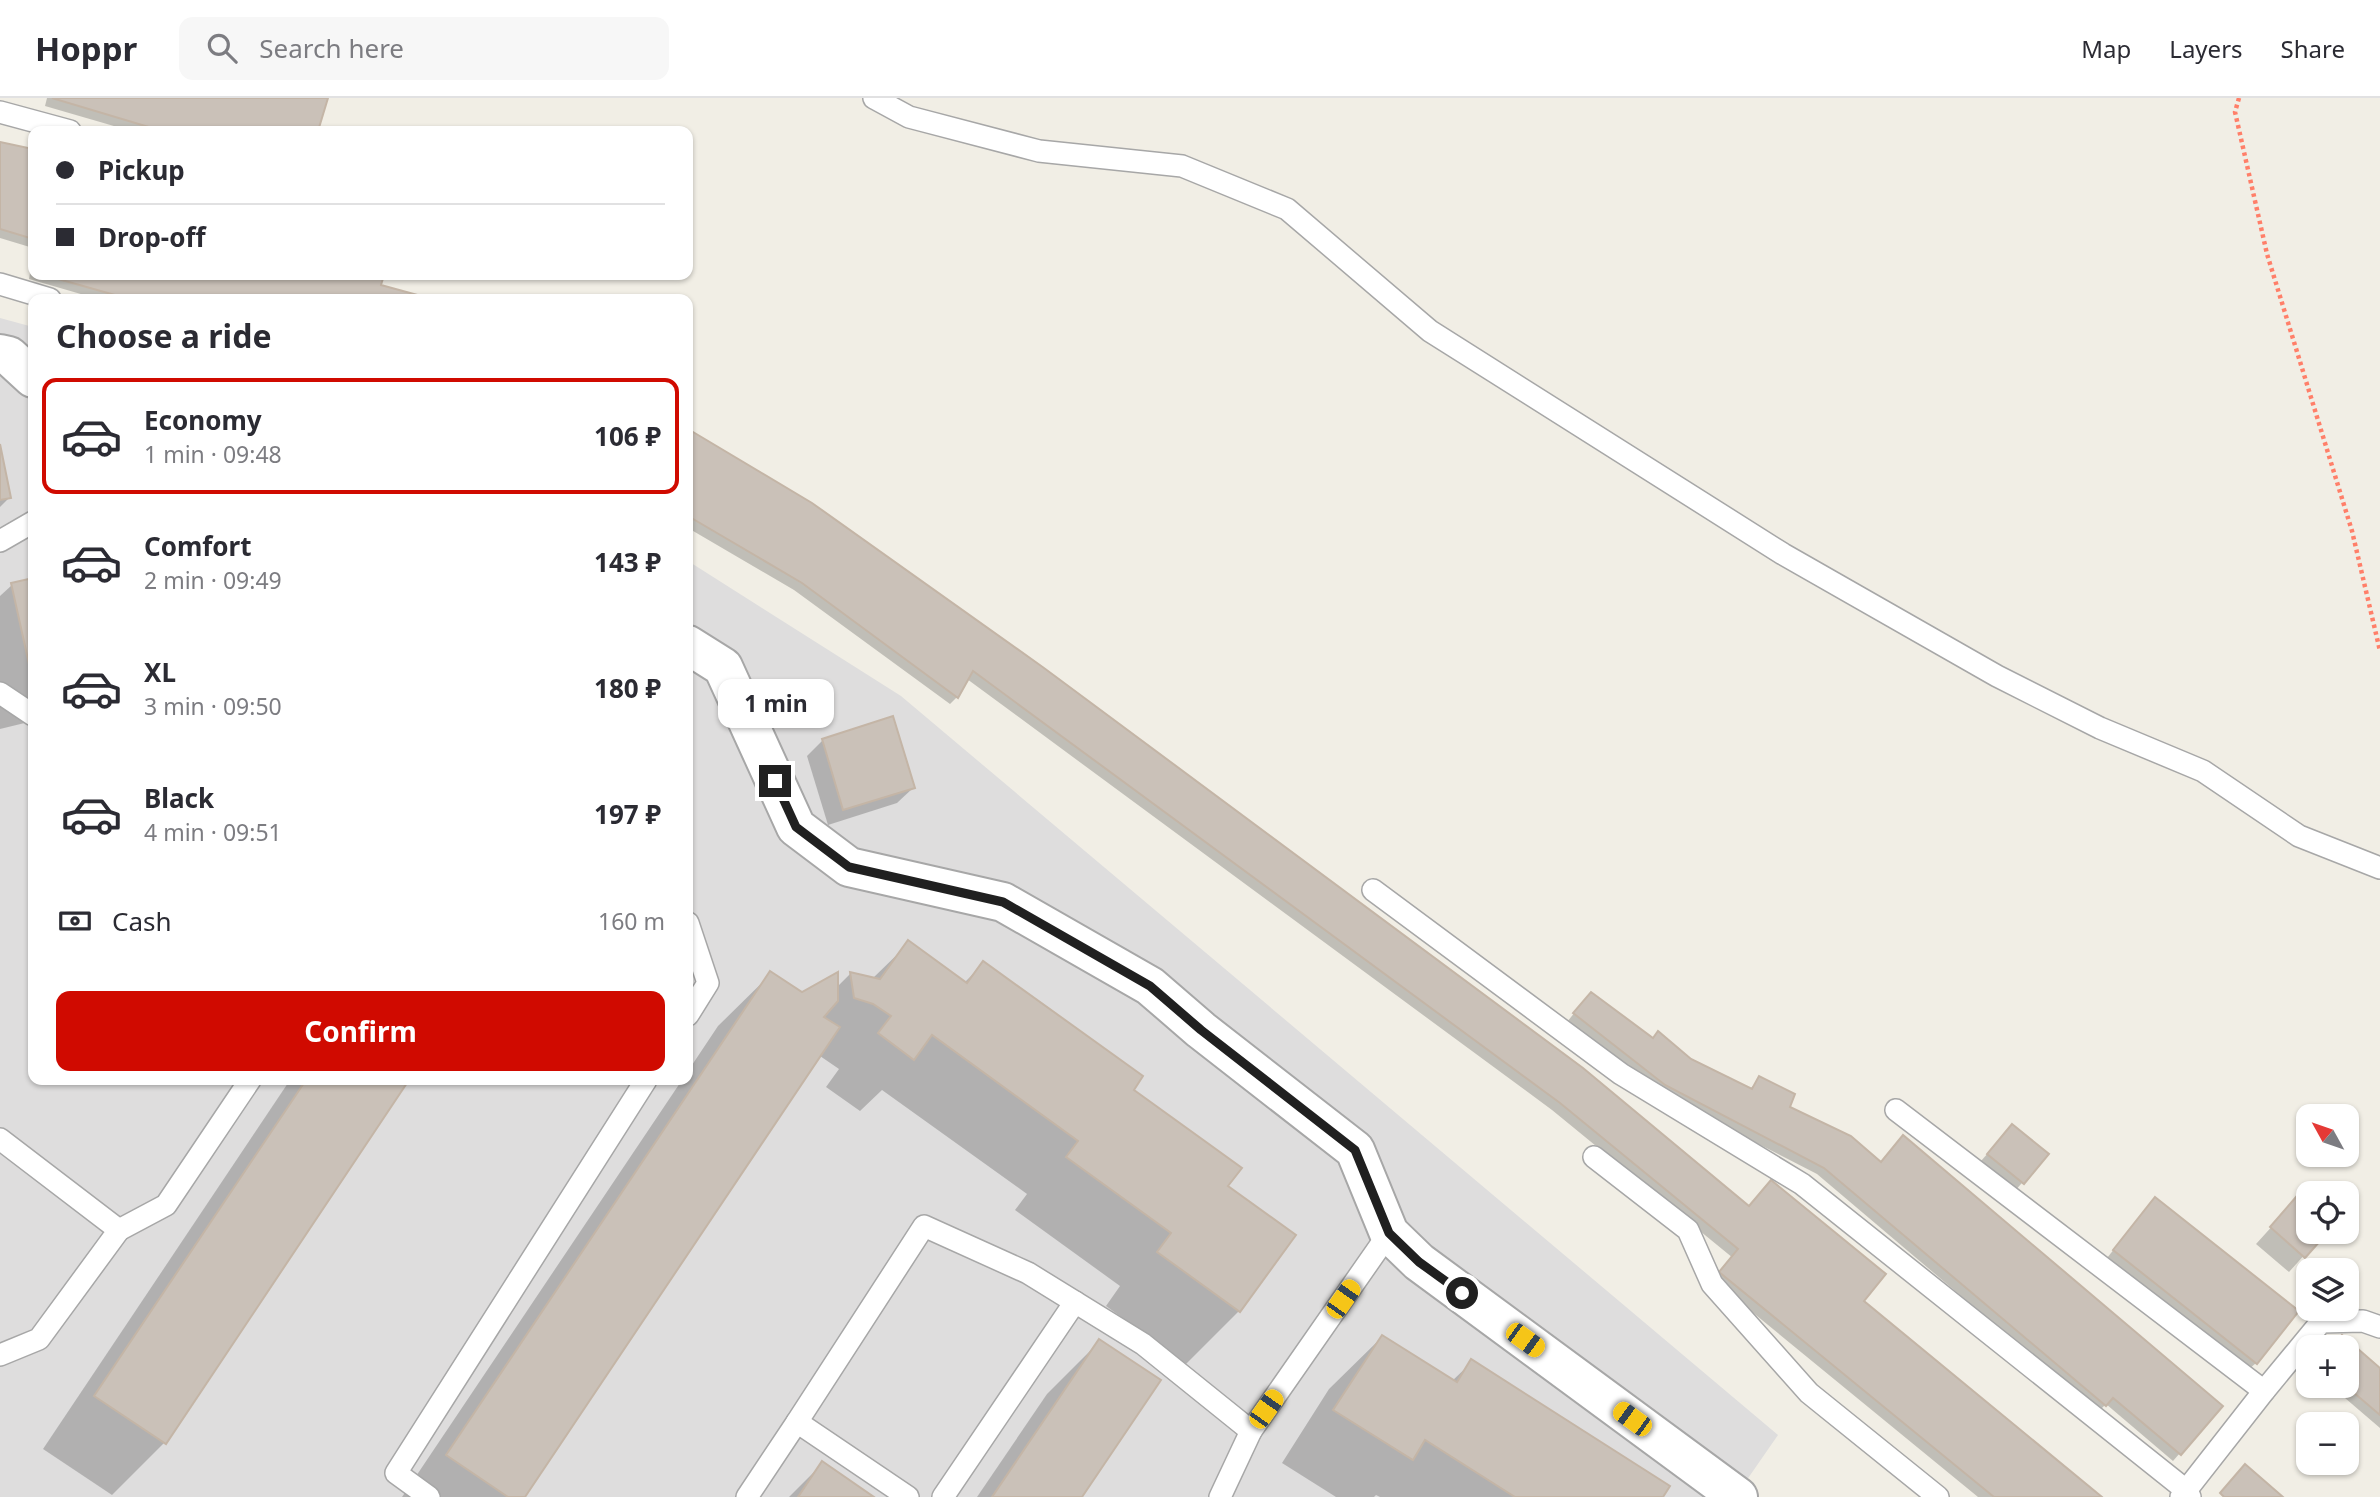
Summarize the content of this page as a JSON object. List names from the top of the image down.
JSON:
{
  "north": "top left",
  "page": {
    "header": "Hoppr",
    "search": "Search here",
    "nav": ["Map", "Layers", "Share"],
    "banner": ["Pickup", "Drop-off"],
    "heading": "Choose a ride",
    "list": [
      {
        "name": "Economy",
        "note": "1 min · 09:48",
        "value": "106 ₽"
      },
      {
        "name": "Comfort",
        "note": "2 min · 09:49",
        "value": "143 ₽"
      },
      {
        "name": "XL",
        "note": "3 min · 09:50",
        "value": "180 ₽"
      },
      {
        "name": "Black",
        "note": "4 min · 09:51",
        "value": "197 ₽"
      }
    ],
    "bubble": "1 min",
    "pay": ["Cash", "160 m"],
    "buttons": "Confirm",
    "map_buttons": ["+", "−"]
  }
}
